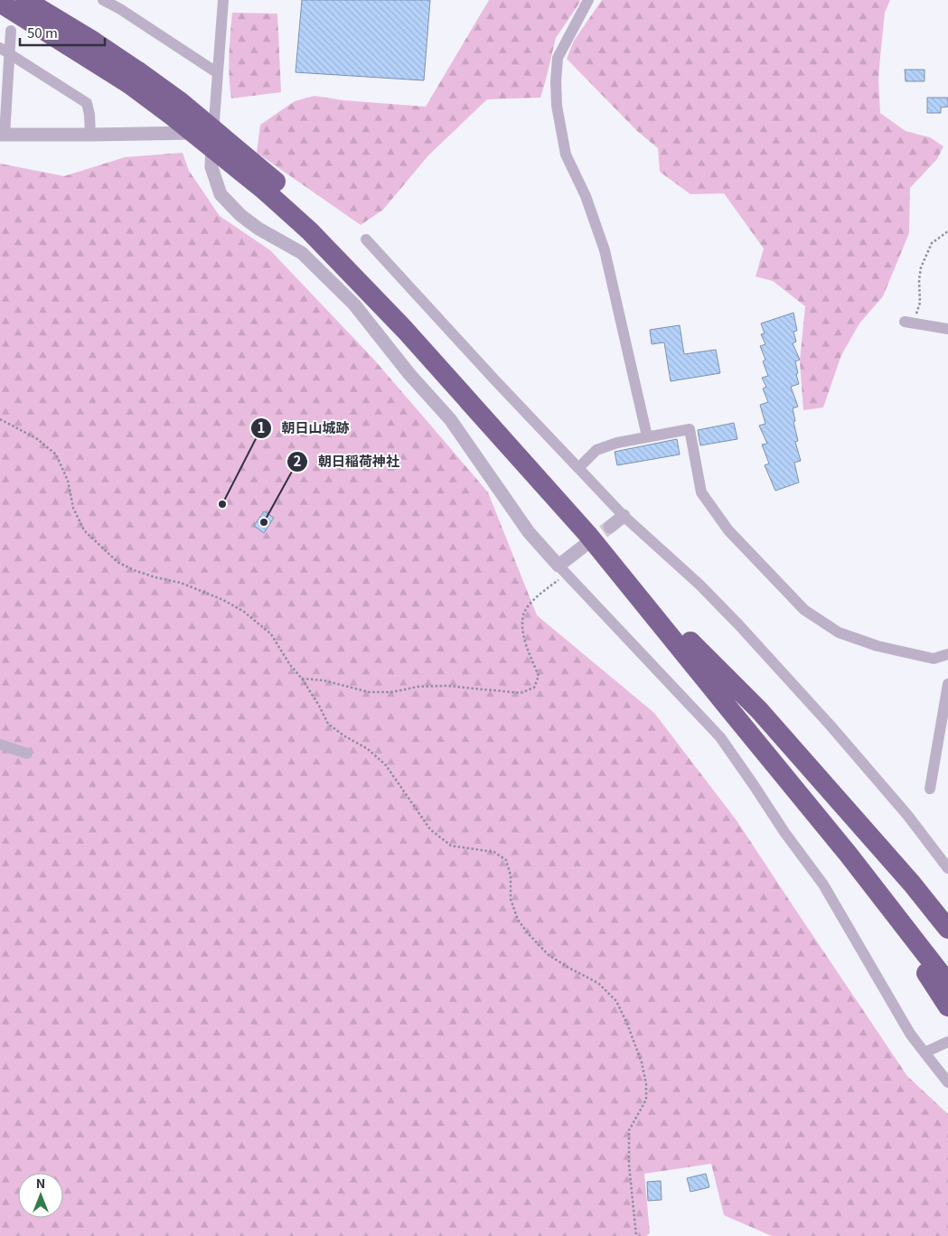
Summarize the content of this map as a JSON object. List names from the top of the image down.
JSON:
{
  "places": ["朝日山城跡", "朝日稲荷神社"],
  "scale_bar": "50 m",
  "north": "top"
}
